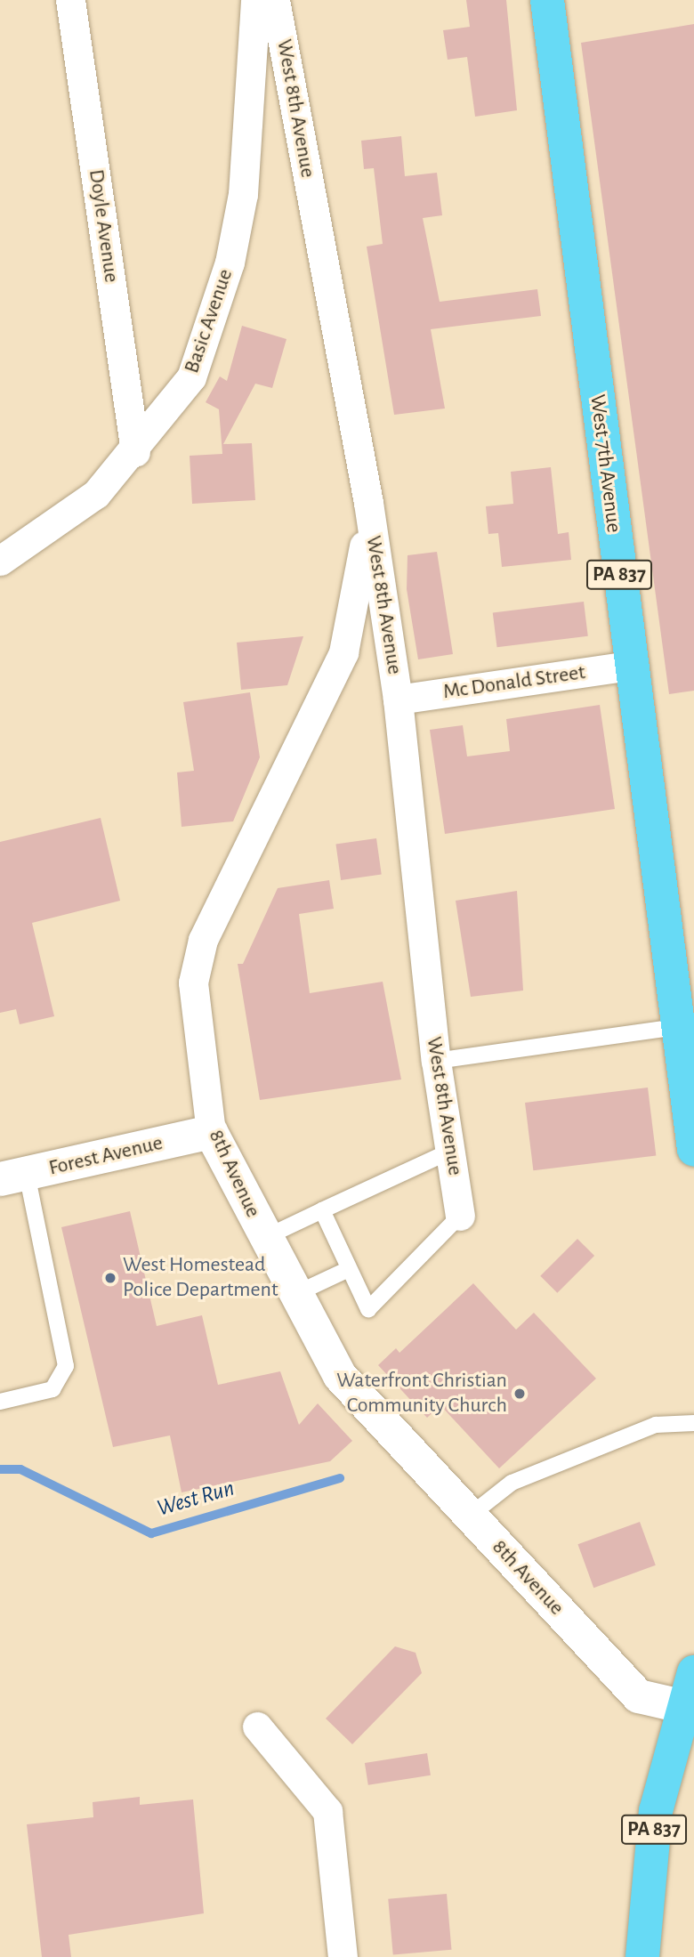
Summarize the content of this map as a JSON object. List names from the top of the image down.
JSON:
{
  "streets": {
    "main road": ["West 7th Avenue", "PA 837"],
    "street": [
      "West 8th Avenue",
      "Doyle Avenue",
      "Basic Avenue",
      "Mc Donald Street",
      "Forest Avenue",
      "8th Avenue"
    ]
  },
  "crossings": [
    ["West 8th Avenue", "Mc Donald Street"],
    ["West 8th Avenue", "8th Avenue"],
    ["Doyle Avenue", "Basic Avenue"],
    ["West 7th Avenue", "Mc Donald Street"],
    ["PA 837", "8th Avenue"],
    ["Forest Avenue", "8th Avenue"]
  ],
  "water": ["West Run"],
  "places": ["West Homestead Police Department", "Waterfront Christian Community Church"]
}
